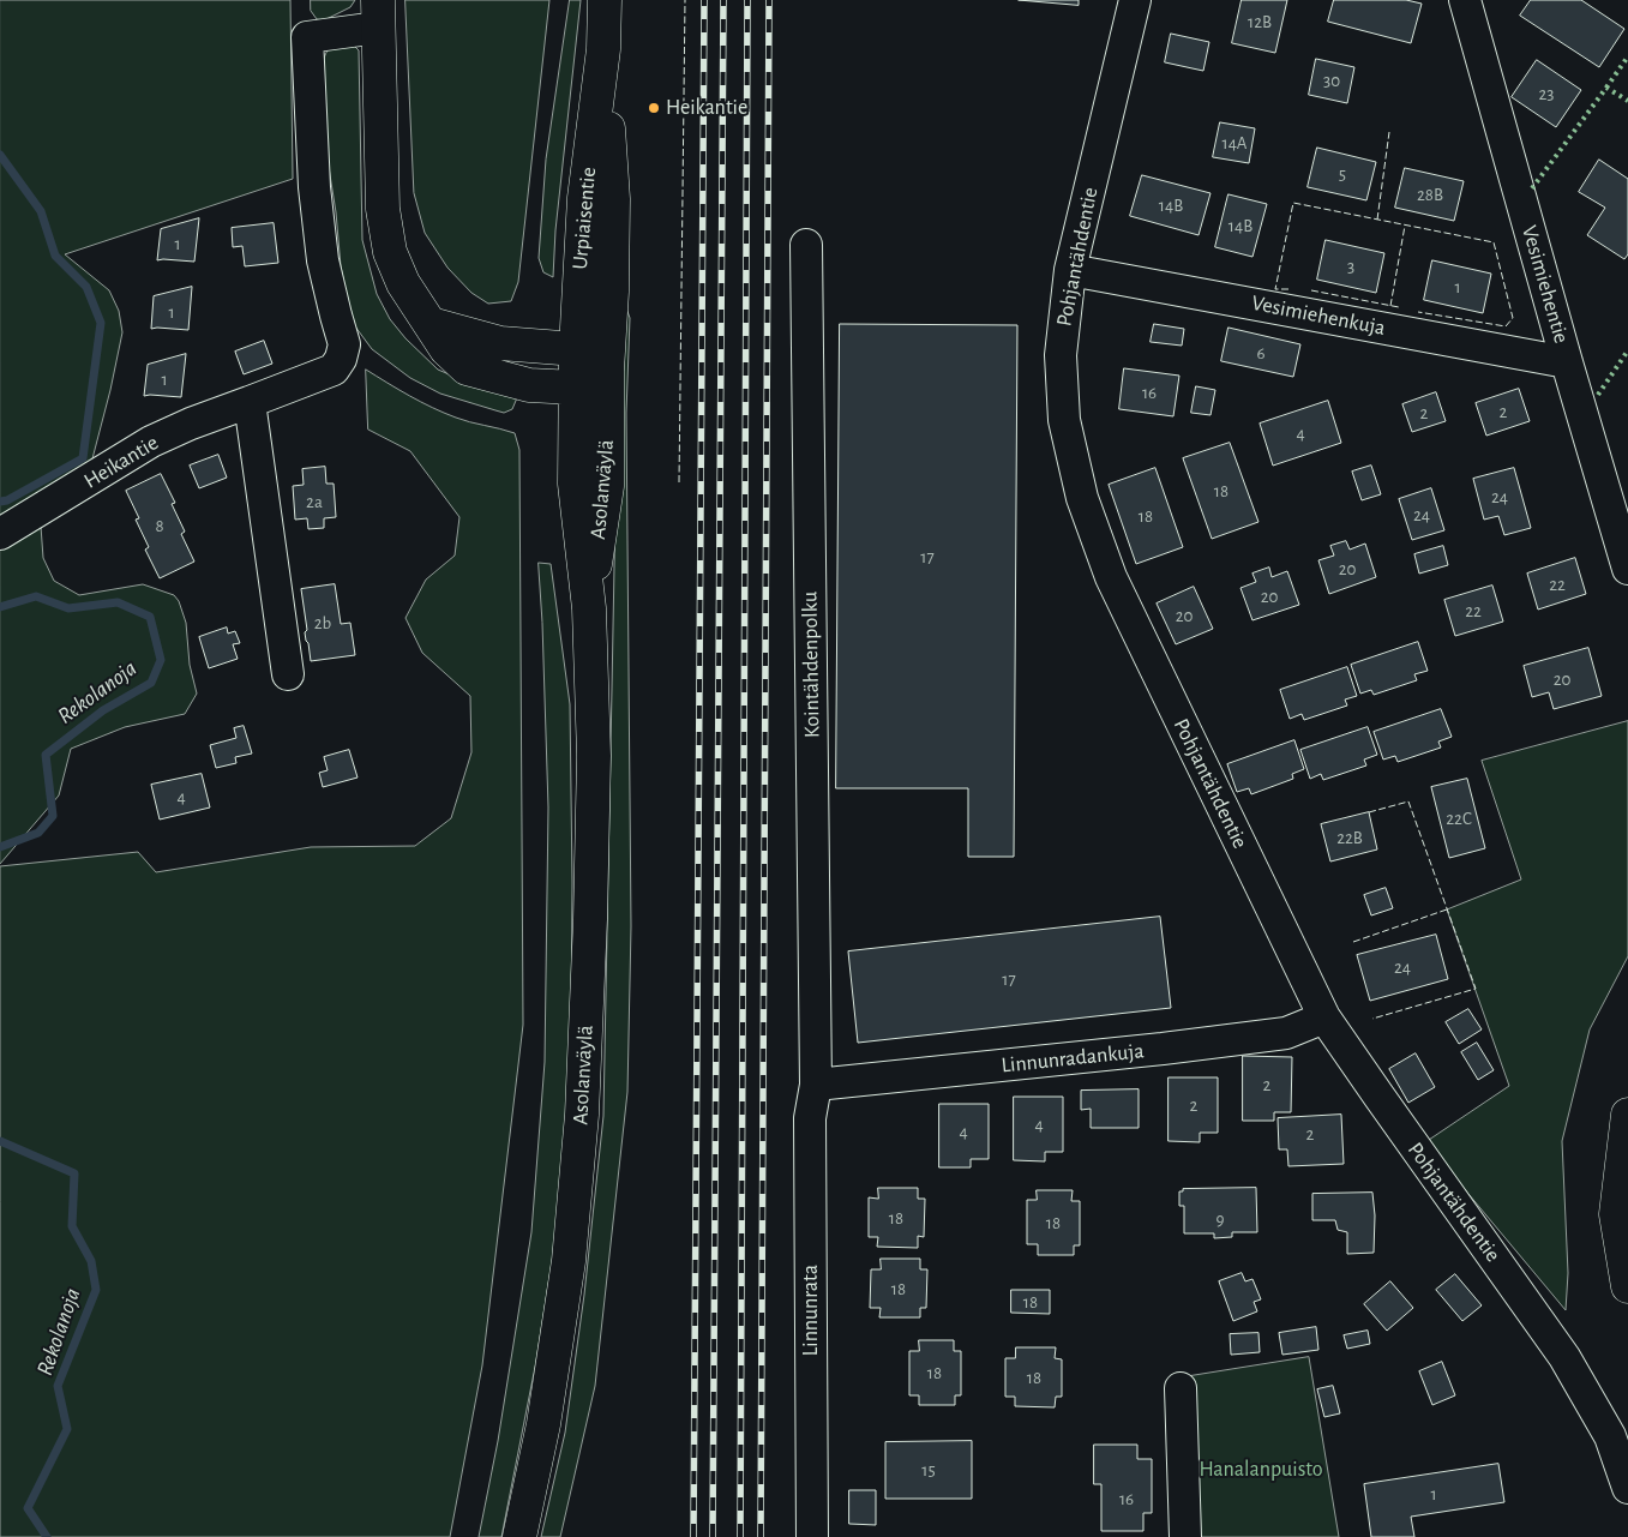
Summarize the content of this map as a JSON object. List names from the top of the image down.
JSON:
{
  "streets": {
    "main road": ["Urpiaisentie", "Asolanväylä"],
    "street": [
      "Pohjantähdentie",
      "Vesimiehentie",
      "Vesimiehenkuja",
      "Heikantie",
      "Kointähdenpolku",
      "Linnunradankuja",
      "Linnunrata"
    ]
  },
  "crossings": [
    ["Urpiaisentie", "Asolanväylä"],
    ["Pohjantähdentie", "Vesimiehenkuja"],
    ["Pohjantähdentie", "Linnunradankuja"],
    ["Vesimiehentie", "Vesimiehenkuja"],
    ["Kointähdenpolku", "Linnunradankuja"],
    ["Kointähdenpolku", "Linnunrata"],
    ["Linnunradankuja", "Linnunrata"]
  ],
  "water": ["Rekolanoja"],
  "parks": ["Hanalanpuisto"],
  "places": ["Heikantie"],
  "house_numbers": [
    "12B",
    "30",
    "23",
    "14A",
    "5",
    "28B",
    "14B",
    "14B",
    "1",
    "3",
    "1",
    "1",
    "6",
    "1",
    "16",
    "2",
    "2",
    "4",
    "18",
    "24",
    "2a",
    "24",
    "18",
    "8",
    "17",
    "20",
    "22",
    "20",
    "22",
    "20",
    "2b",
    "20",
    "4",
    "22C",
    "22B",
    "24",
    "17",
    "2",
    "2",
    "4",
    "4",
    "2",
    "18",
    "9",
    "18",
    "18",
    "18",
    "18",
    "18",
    "15",
    "1",
    "16"
  ]
}
